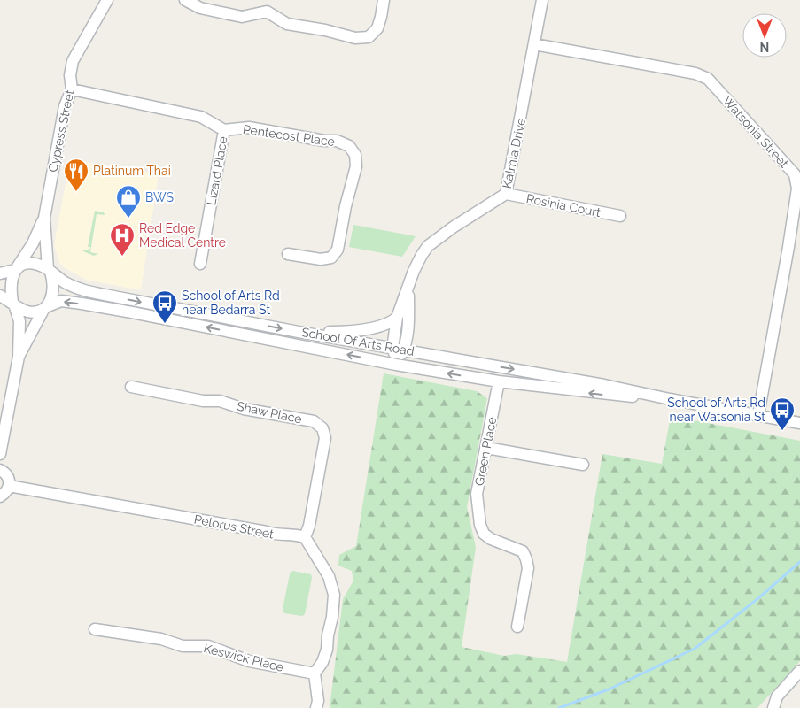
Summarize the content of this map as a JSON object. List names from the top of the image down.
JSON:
{
  "streets": {
    "street": [
      "Cypress Street",
      "Watsonia Street",
      "Pentecost Place",
      "Kalmia Drive",
      "Lizard Place",
      "Rosinia Court",
      "School Of Arts Road",
      "Shaw Place",
      "Green Place",
      "Pelorus Street",
      "Keswick Place"
    ]
  },
  "crossings": [
    ["Cypress Street", "School Of Arts Road"],
    ["Watsonia Street", "Kalmia Drive"],
    ["Watsonia Street", "School Of Arts Road"],
    ["Pentecost Place", "Lizard Place"],
    ["Kalmia Drive", "Rosinia Court"],
    ["Kalmia Drive", "School Of Arts Road"],
    ["School Of Arts Road", "Green Place"],
    ["Shaw Place", "Pelorus Street"]
  ],
  "places": {
    "restaurant": ["Platinum Thai"],
    "shop": ["BWS"],
    "hospital": ["Red Edge Medical Centre"],
    "bus stop": ["School of Arts Rd near Bedarra St", "School of Arts Rd near Watsonia St"]
  },
  "north": "bottom"
}
